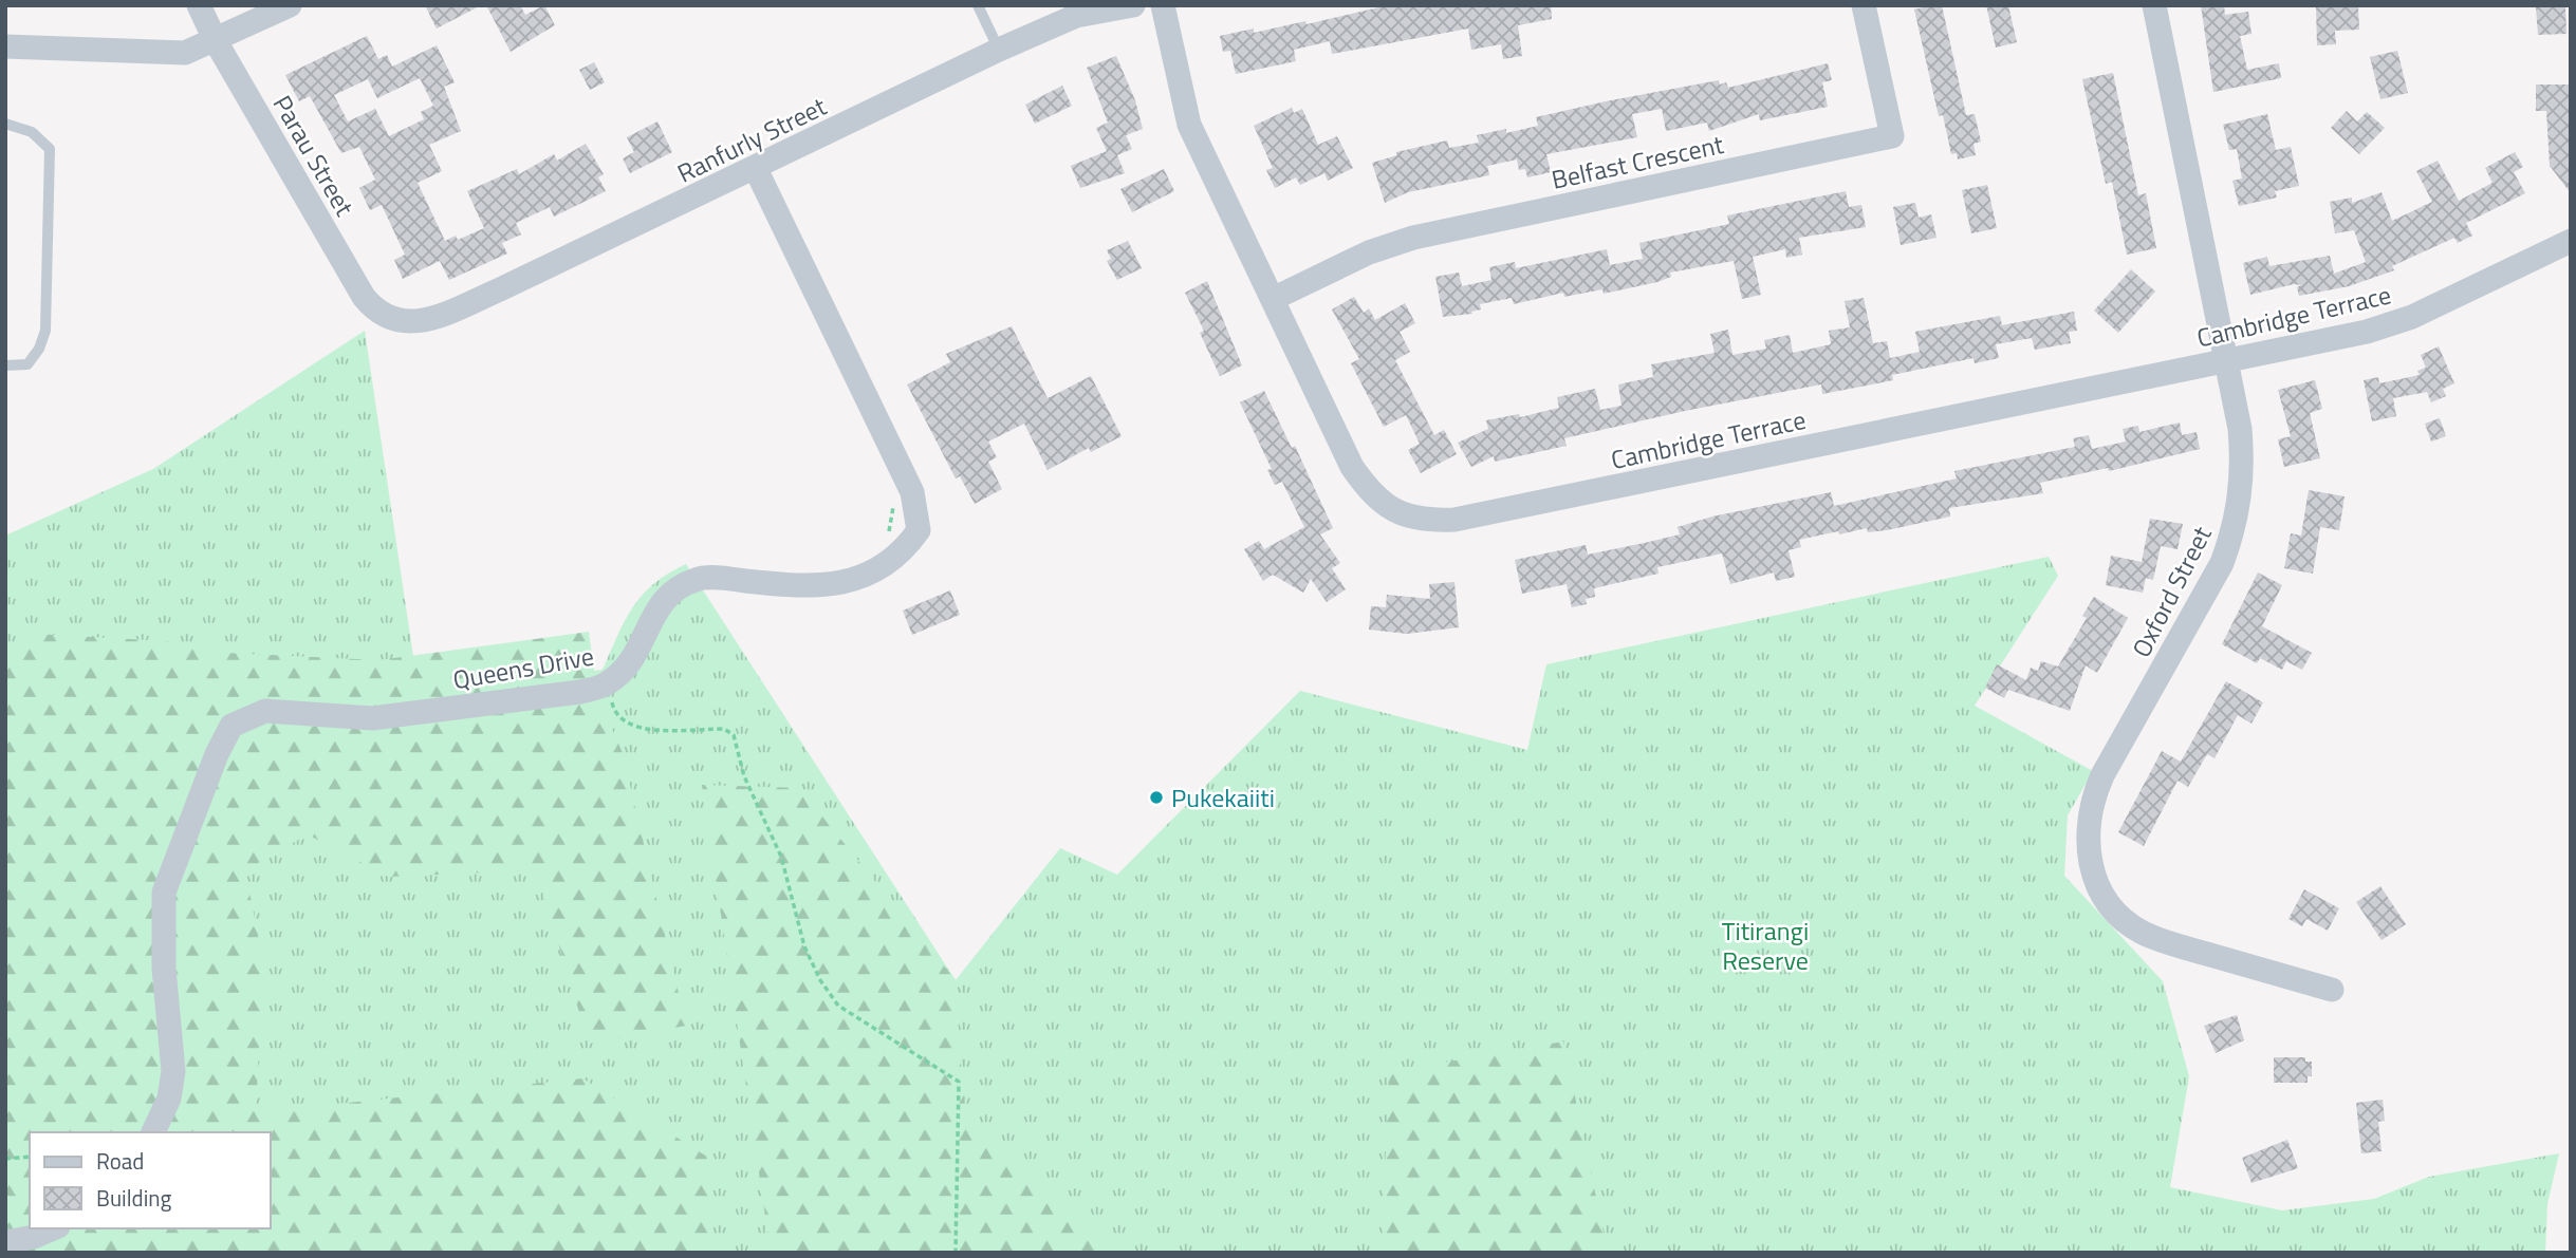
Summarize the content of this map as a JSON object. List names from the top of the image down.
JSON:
{
  "streets": {
    "street": [
      "Ranfurly Street",
      "Parau Street",
      "Belfast Crescent",
      "Cambridge Terrace",
      "Oxford Street",
      "Queens Drive"
    ]
  },
  "crossings": [
    ["Ranfurly Street", "Parau Street"],
    ["Ranfurly Street", "Queens Drive"],
    ["Belfast Crescent", "Cambridge Terrace"],
    ["Cambridge Terrace", "Oxford Street"]
  ],
  "parks": ["Titirangi Reserve"],
  "places": ["Pukekaiiti"],
  "legend": ["Road", "Building"]
}
